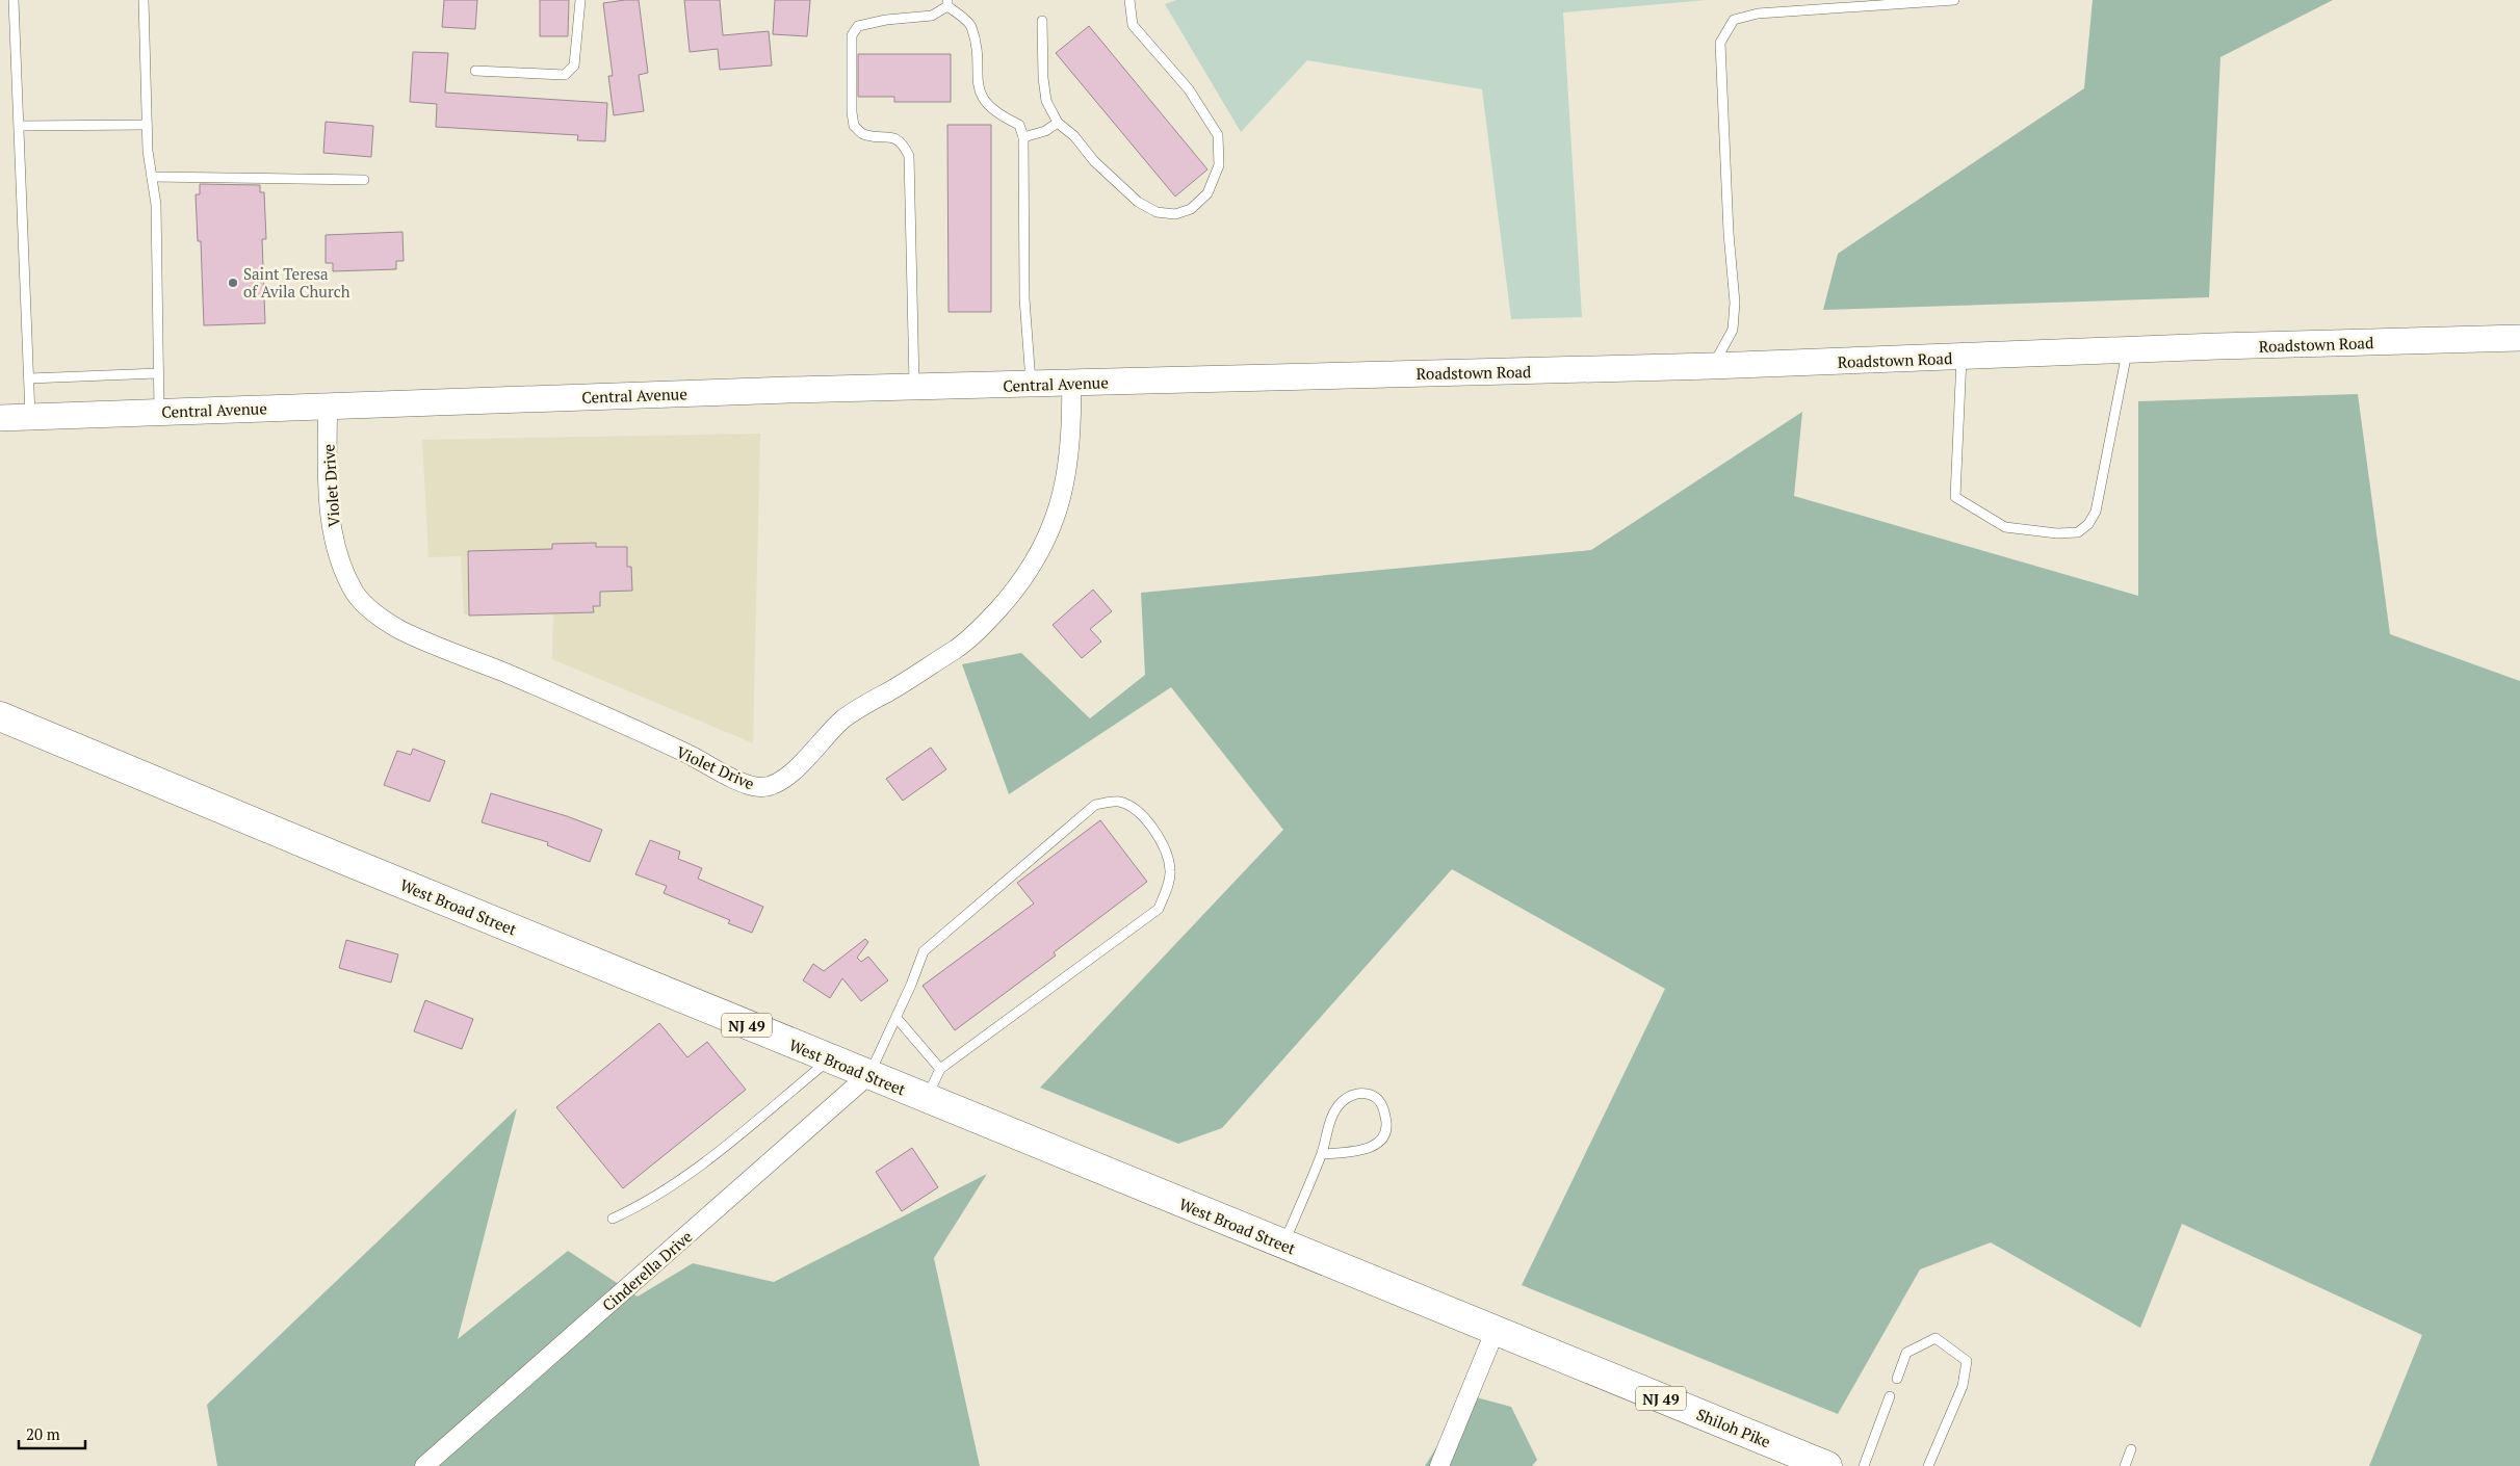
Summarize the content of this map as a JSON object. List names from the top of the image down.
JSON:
{
  "streets": {
    "highway": ["West Broad Street", "NJ 49", "Shiloh Pike"],
    "main road": ["Roadstown Road", "Central Avenue"],
    "street": ["Violet Drive", "Cinderella Drive"]
  },
  "crossings": [
    ["Roadstown Road", "Central Avenue"],
    ["Central Avenue", "Violet Drive"],
    ["West Broad Street", "Cinderella Drive"],
    ["West Broad Street", "Shiloh Pike"]
  ],
  "places": ["Saint Teresa of Avila Church"],
  "scale_bar": "20 m"
}
